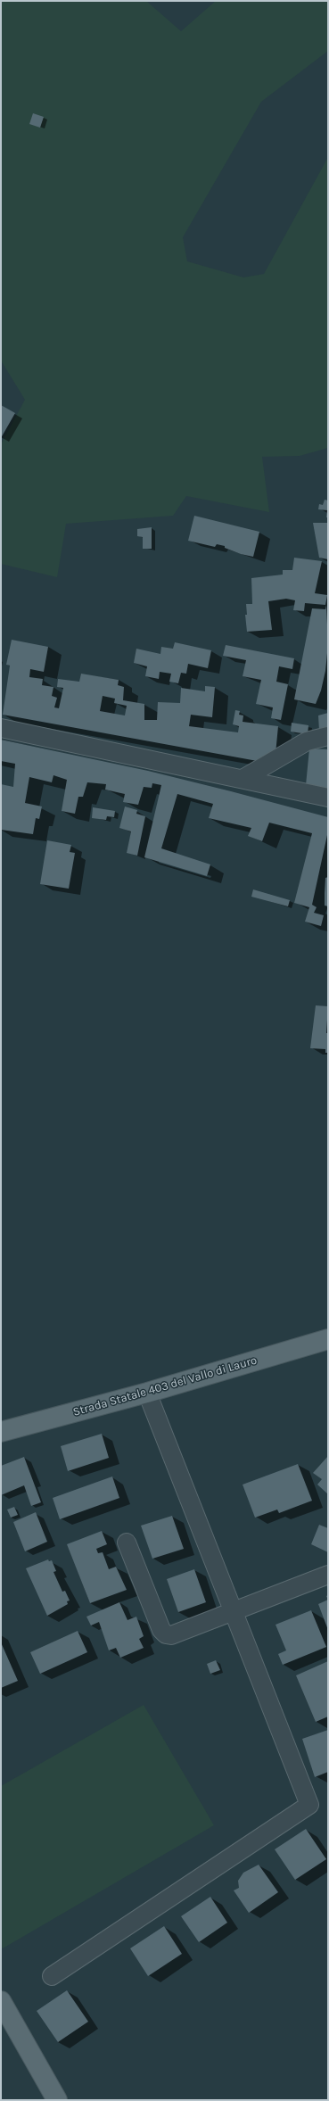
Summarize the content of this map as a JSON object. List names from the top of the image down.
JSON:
{
  "streets": {
    "main road": ["Strada Statale 403 del Vallo di Lauro"]
  }
}
